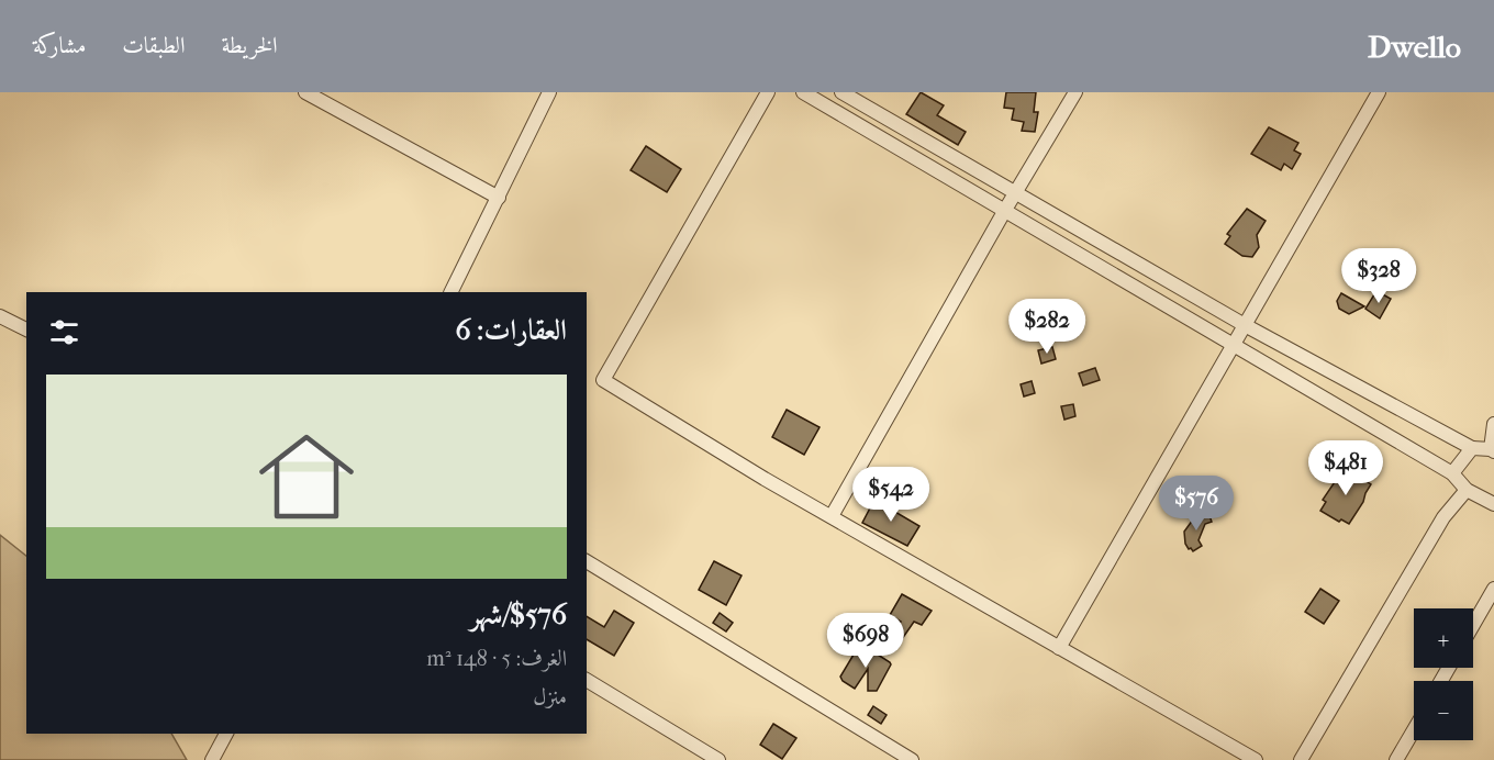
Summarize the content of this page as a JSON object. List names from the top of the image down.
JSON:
{
  "page": {
    "header": "Dwello",
    "nav": ["الخريطة", "الطبقات", "مشاركة"],
    "price": [
      "$328",
      "$282",
      "$481",
      "$542",
      "$576",
      "$698"
    ],
    "heading": "العقارات: 6",
    "list": [
      {
        "name": "$576/شهر",
        "note": "الغرف: 5 · 148 m² · منزل"
      }
    ],
    "map_buttons": ["+", "−"]
  }
}
